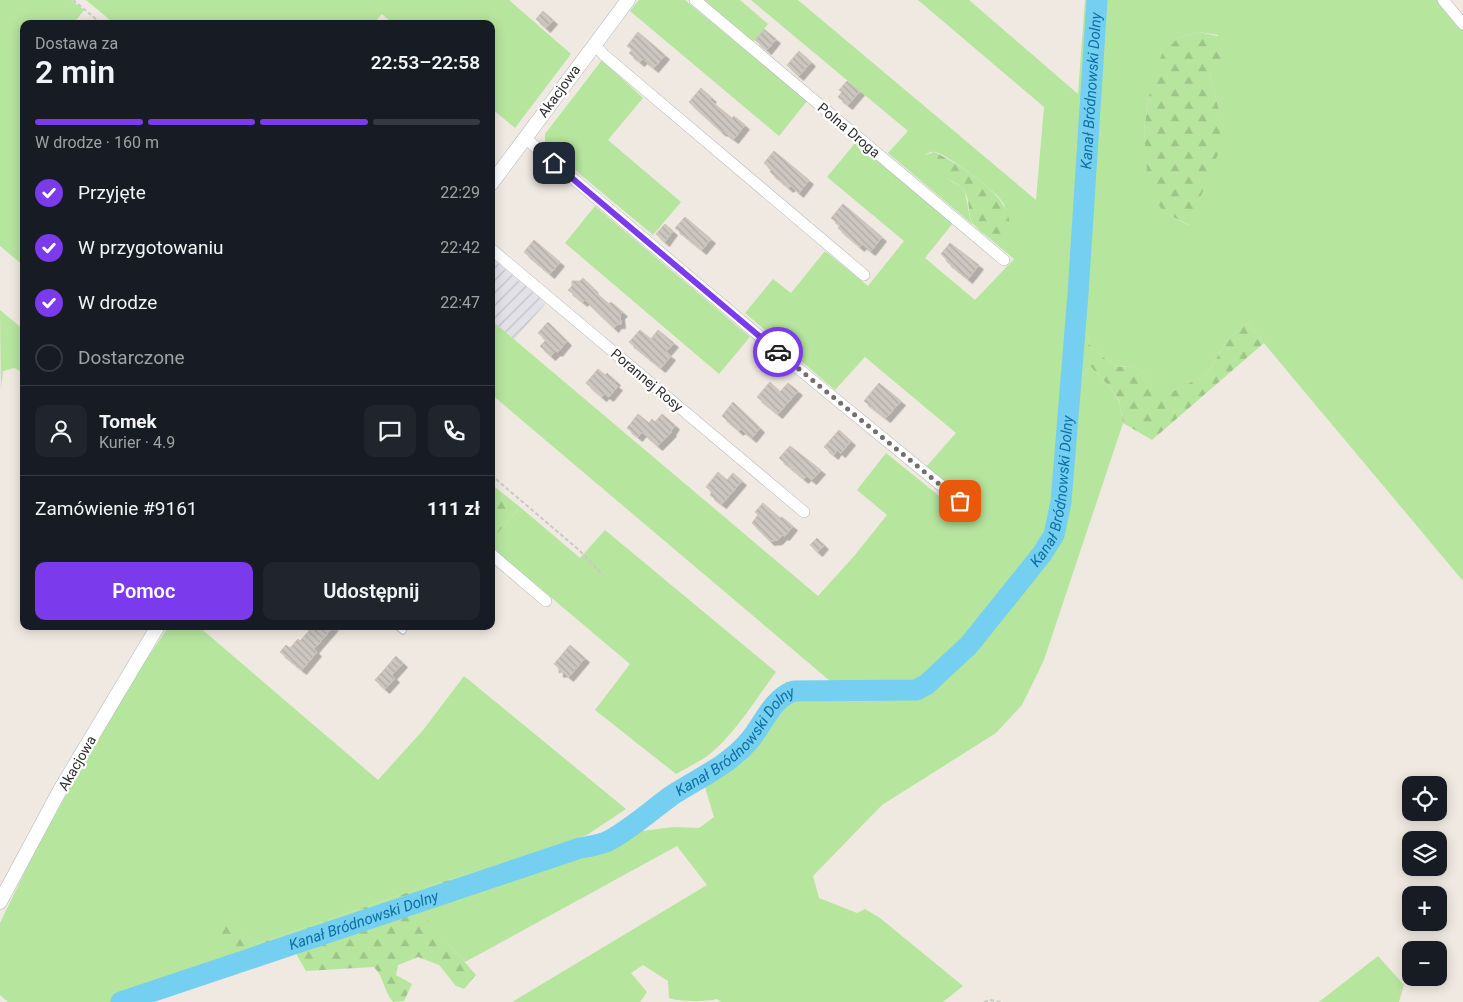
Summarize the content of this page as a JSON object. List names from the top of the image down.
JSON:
{
  "streets": {
    "street": ["Akacjowa", "Polna Droga", "Porannej Rosy"]
  },
  "water": ["Kanał Bródnowski Dolny"],
  "page": {
    "heading": ["2 min", "Dostawa za", "22:53–22:58"],
    "panel": [
      "Tomek",
      "Kurier · 4.9",
      "Zamówienie #9161",
      "111 zł"
    ],
    "bar": "W drodze · 160 m",
    "list": [
      ["Przyjęte", "22:29"],
      ["W przygotowaniu", "22:42"],
      ["W drodze", "22:47"],
      "Dostarczone"
    ],
    "buttons": ["Pomoc", "Udostępnij"],
    "map_buttons": ["+", "−"]
  }
}
